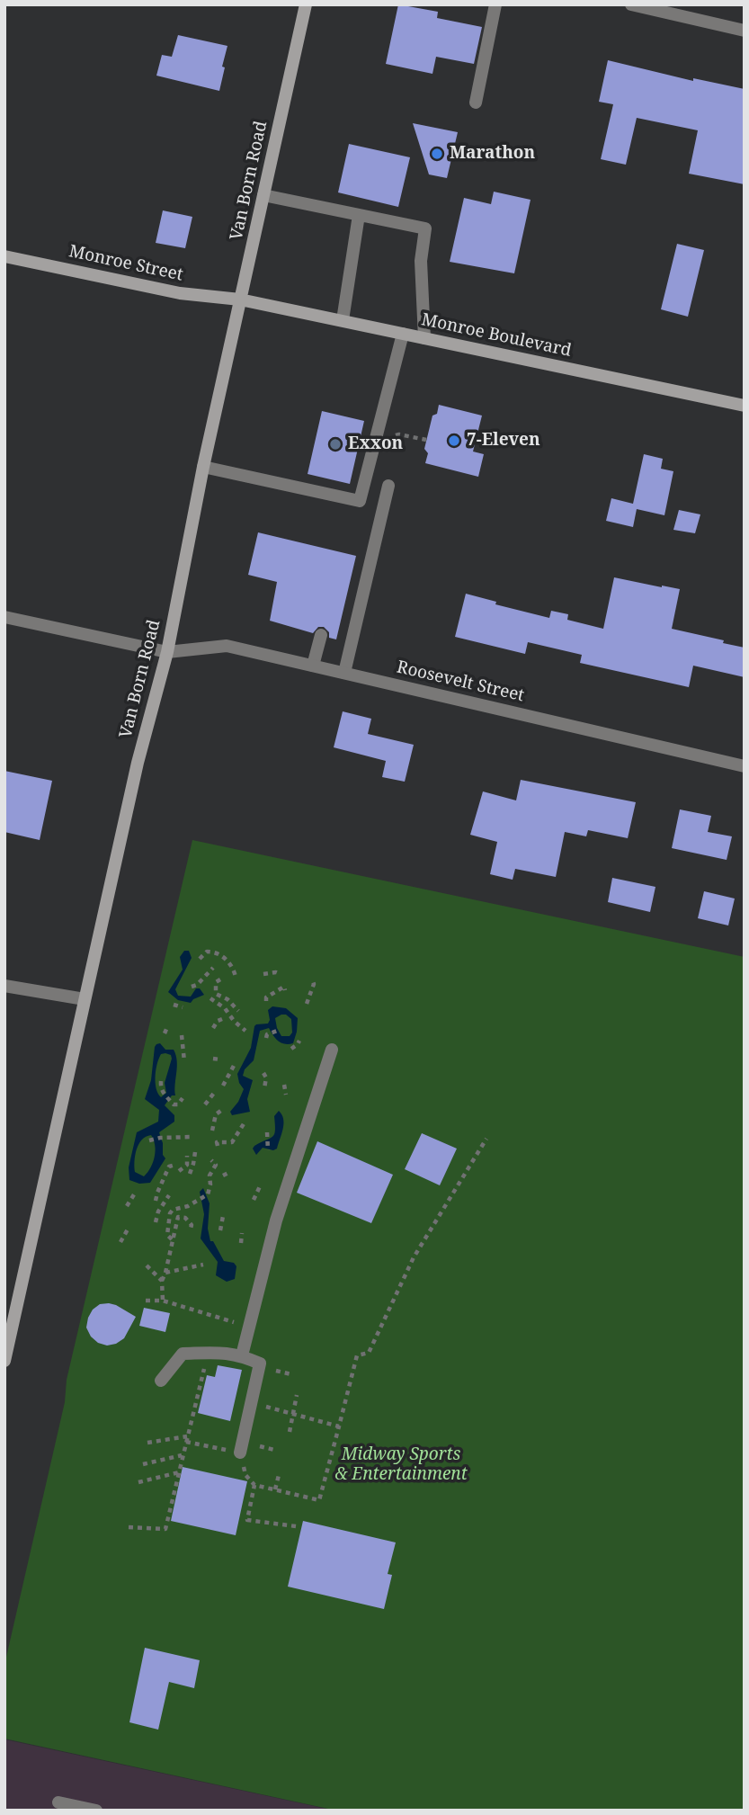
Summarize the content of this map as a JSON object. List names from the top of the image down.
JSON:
{
  "streets": {
    "main road": ["Van Born Road", "Monroe Street", "Monroe Boulevard"],
    "street": ["Roosevelt Street"]
  },
  "crossings": [
    ["Van Born Road", "Monroe Street"],
    ["Van Born Road", "Monroe Boulevard"],
    ["Van Born Road", "Roosevelt Street"],
    ["Monroe Street", "Monroe Boulevard"]
  ],
  "parks": ["Midway Sports & Entertainment"],
  "places": ["Marathon", "7-Eleven", "Exxon"]
}
